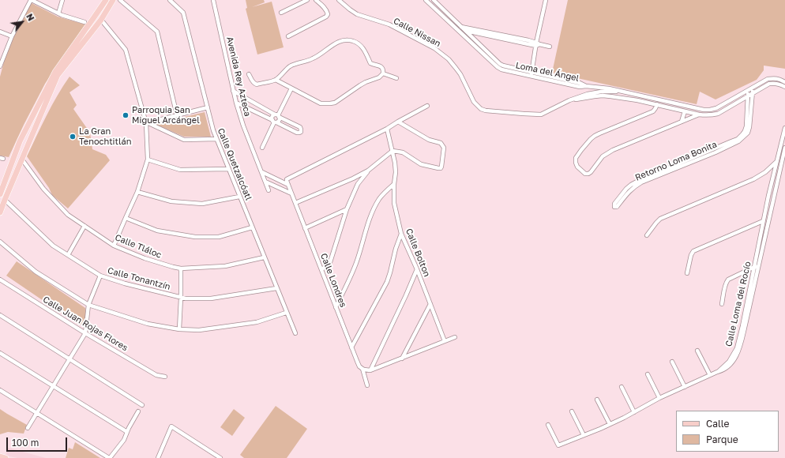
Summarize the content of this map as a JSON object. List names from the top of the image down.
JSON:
{
  "streets": {
    "street": [
      "Calle Nissan",
      "Loma del Ángel",
      "Avenida Rey Azteca",
      "Retorno Loma Bonita",
      "Calle Quetzalcóatl",
      "Calle Tláloc",
      "Calle Bolton",
      "Calle Tonantzín",
      "Calle Londres",
      "Calle Loma del Rocío",
      "Calle Juan Rojas Flores"
    ]
  },
  "crossings": [
    ["Calle Quetzalcóatl", "Calle Tláloc"],
    ["Calle Quetzalcóatl", "Calle Tonantzín"],
    ["Calle Quetzalcóatl", "Calle Juan Rojas Flores"],
    ["Calle Bolton", "Calle Londres"]
  ],
  "places": ["Parroquia San Miguel Arcángel", "La Gran Tenochtitlán"],
  "legend": ["Calle", "Parque"],
  "scale_bar": "100 m",
  "north": "top right"
}
